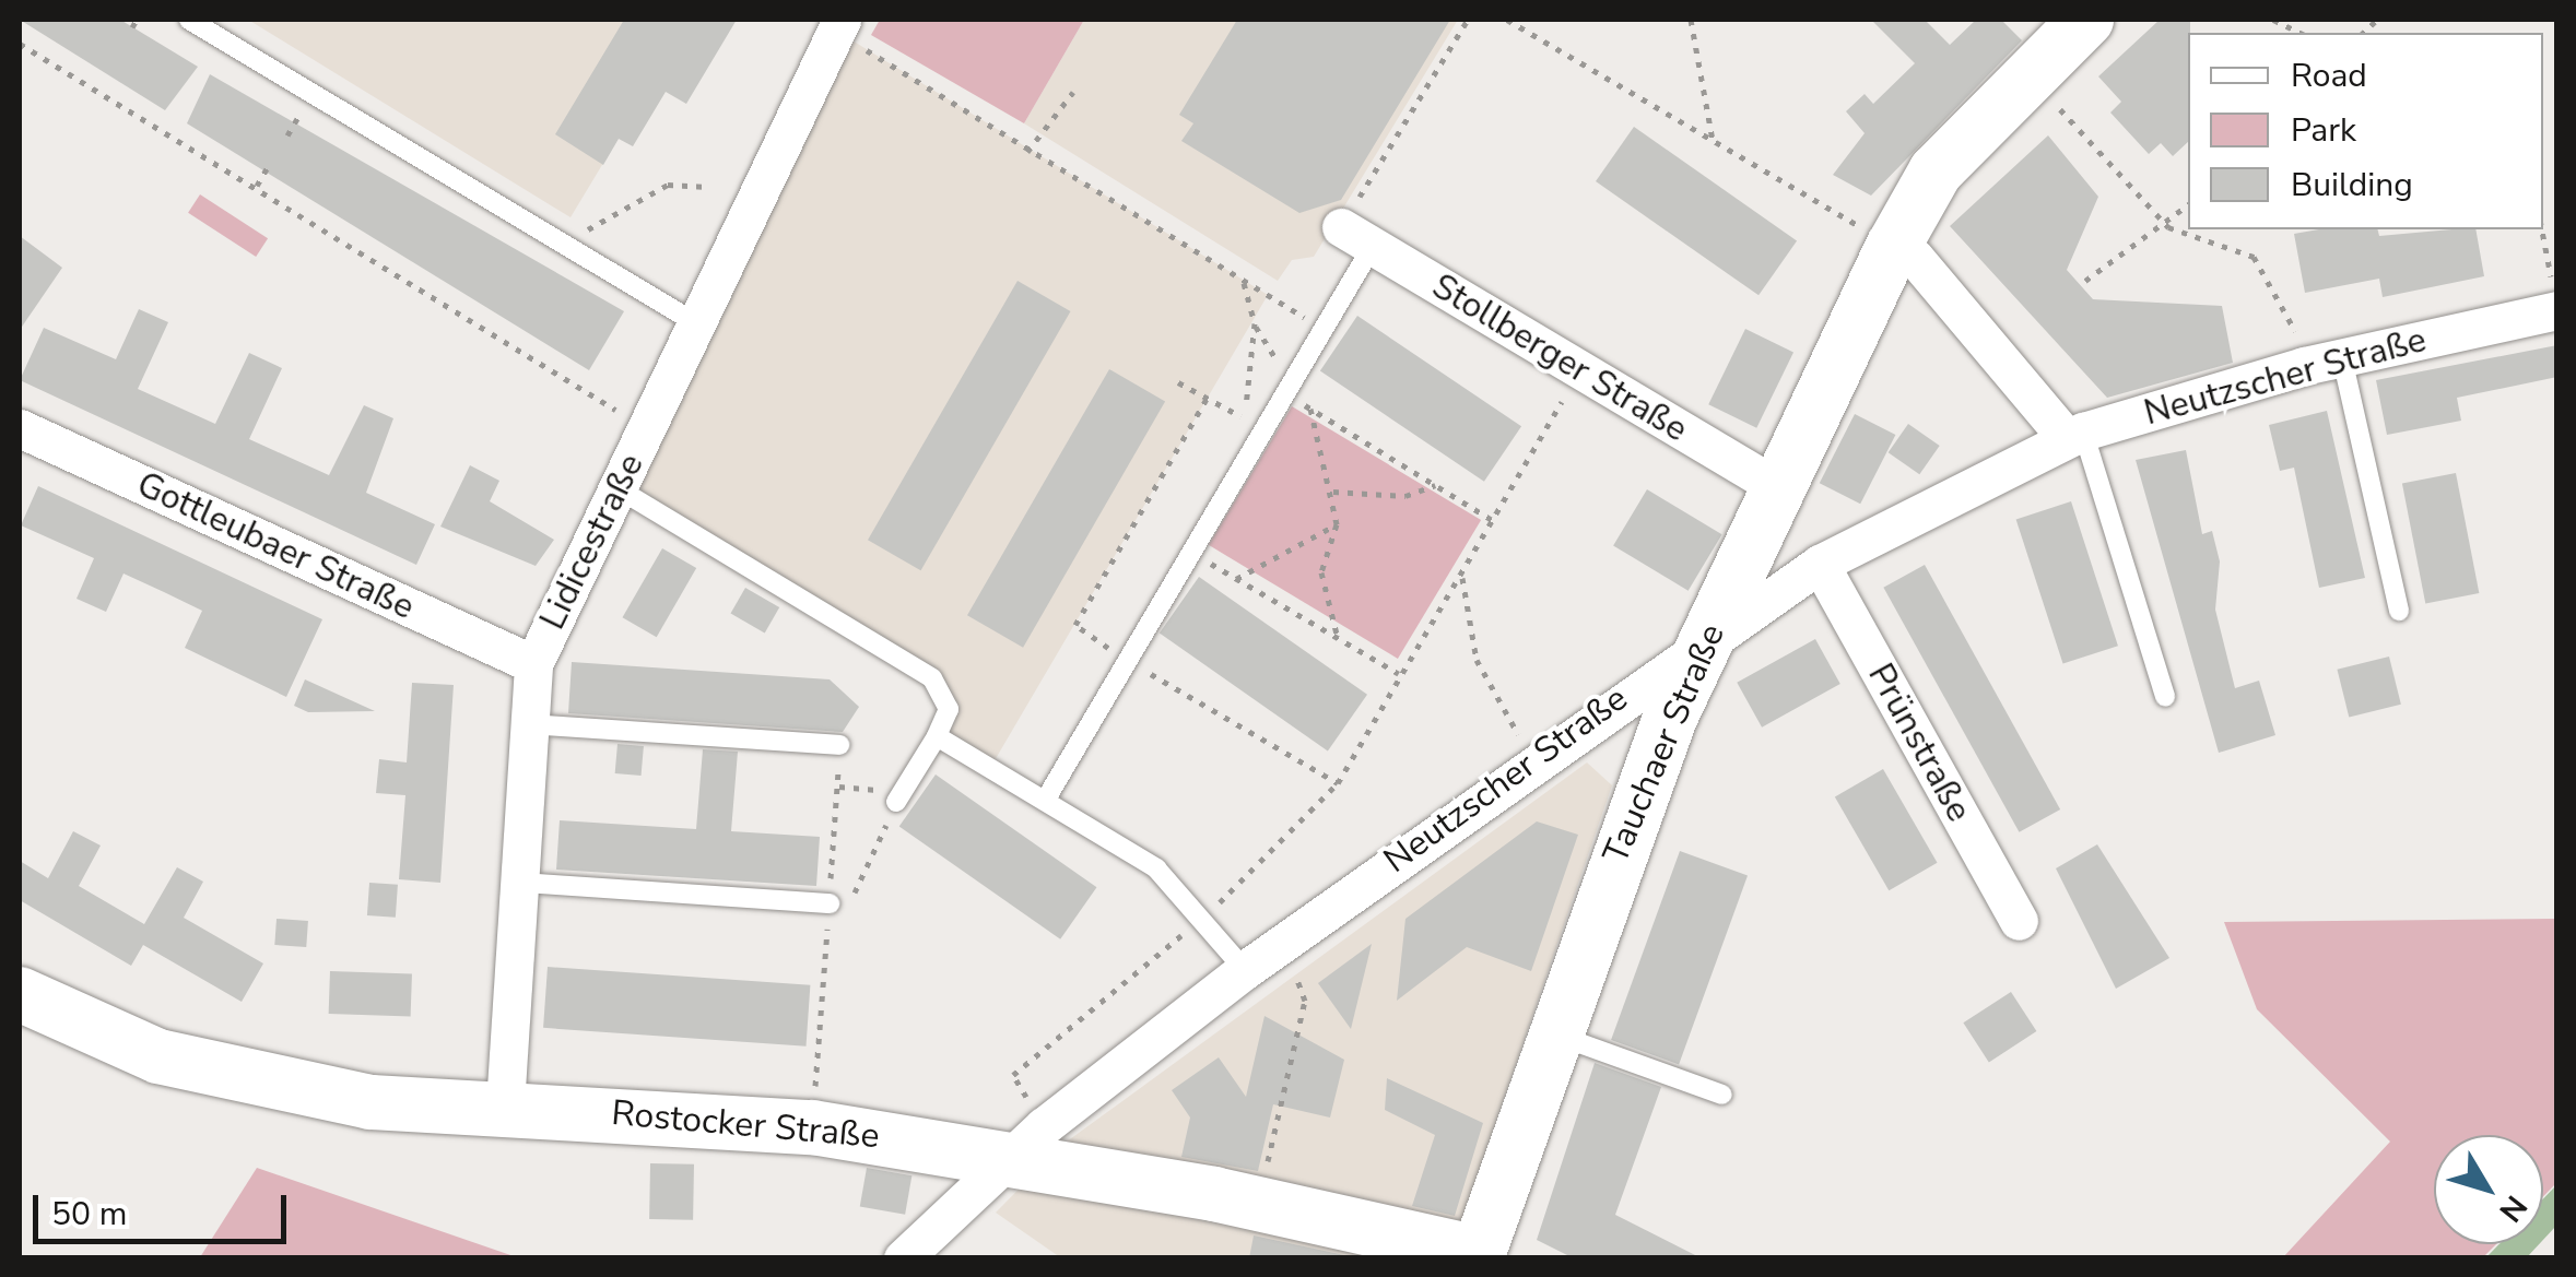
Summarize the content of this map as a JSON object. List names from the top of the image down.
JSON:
{
  "streets": {
    "main road": ["Tauchaer Straße", "Rostocker Straße"],
    "street": [
      "Stollberger Straße",
      "Neutzscher Straße",
      "Lidicestraße",
      "Gottleubaer Straße",
      "Prünstraße"
    ]
  },
  "crossings": [
    ["Stollberger Straße", "Tauchaer Straße"],
    ["Neutzscher Straße", "Prünstraße"],
    ["Neutzscher Straße", "Tauchaer Straße"],
    ["Neutzscher Straße", "Rostocker Straße"],
    ["Lidicestraße", "Gottleubaer Straße"],
    ["Lidicestraße", "Rostocker Straße"],
    ["Tauchaer Straße", "Rostocker Straße"]
  ],
  "legend": ["Road", "Park", "Building"],
  "scale_bar": "50 m",
  "north": "bottom right"
}
